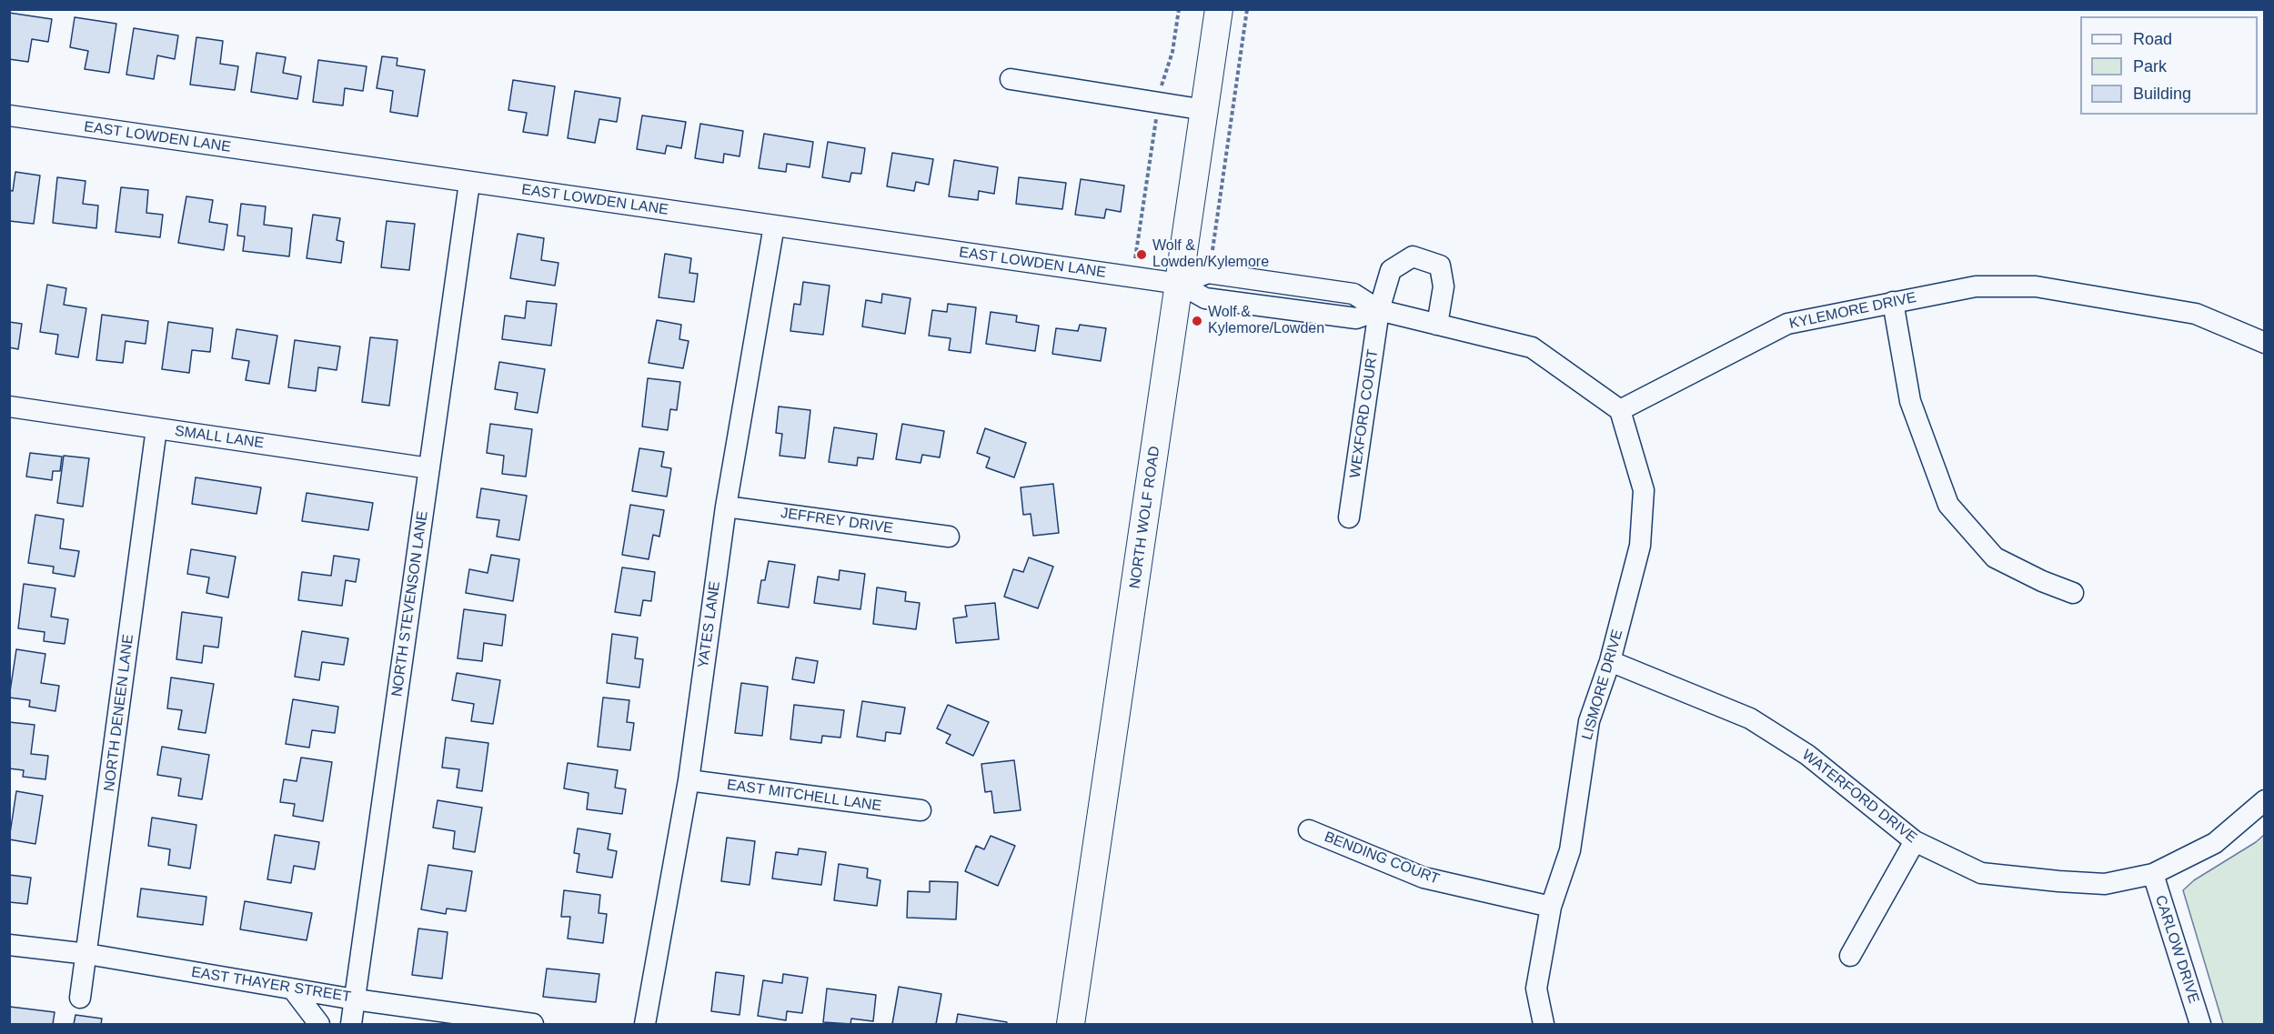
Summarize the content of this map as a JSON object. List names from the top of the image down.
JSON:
{
  "streets": {
    "main road": ["NORTH WOLF ROAD"],
    "street": [
      "EAST LOWDEN LANE",
      "KYLEMORE DRIVE",
      "WEXFORD COURT",
      "SMALL LANE",
      "JEFFREY DRIVE",
      "NORTH STEVENSON LANE",
      "YATES LANE",
      "LISMORE DRIVE",
      "NORTH DENEEN LANE",
      "EAST MITCHELL LANE",
      "WATERFORD DRIVE",
      "BENDING COURT",
      "CARLOW DRIVE",
      "EAST THAYER STREET"
    ]
  },
  "crossings": [
    ["EAST LOWDEN LANE", "NORTH WOLF ROAD"],
    ["EAST LOWDEN LANE", "NORTH STEVENSON LANE"],
    ["EAST LOWDEN LANE", "YATES LANE"],
    ["KYLEMORE DRIVE", "LISMORE DRIVE"],
    ["SMALL LANE", "NORTH STEVENSON LANE"],
    ["SMALL LANE", "NORTH DENEEN LANE"],
    ["JEFFREY DRIVE", "YATES LANE"],
    ["NORTH STEVENSON LANE", "EAST THAYER STREET"],
    ["YATES LANE", "EAST MITCHELL LANE"],
    ["LISMORE DRIVE", "WATERFORD DRIVE"],
    ["LISMORE DRIVE", "BENDING COURT"],
    ["NORTH DENEEN LANE", "EAST THAYER STREET"],
    ["WATERFORD DRIVE", "CARLOW DRIVE"]
  ],
  "places": ["Wolf & Lowden/Kylemore", "Wolf & Kylemore/Lowden"],
  "legend": ["Road", "Park", "Building"]
}
